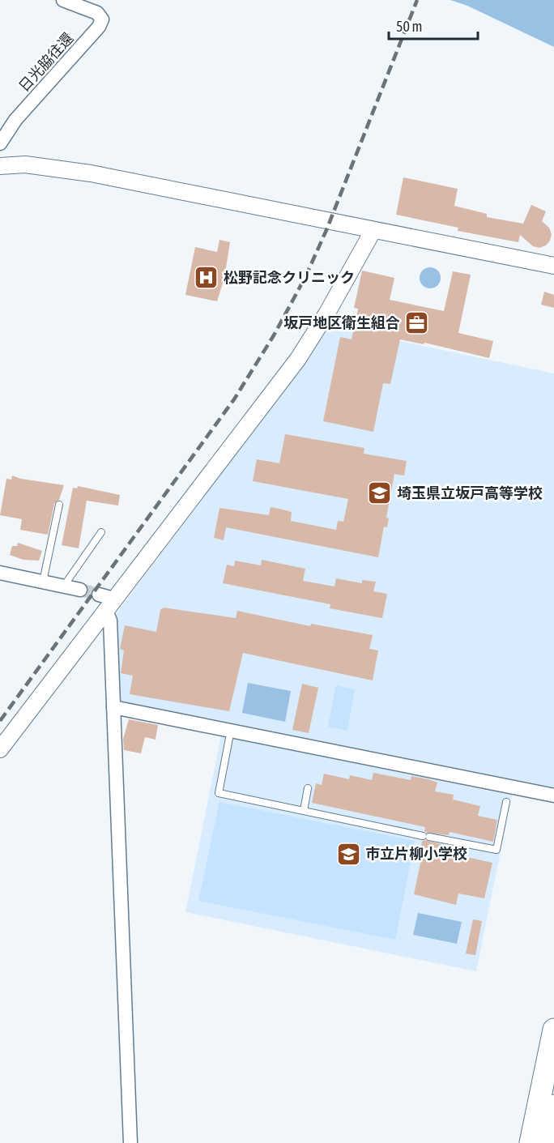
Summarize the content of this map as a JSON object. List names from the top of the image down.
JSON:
{
  "streets": {
    "street": ["日光脇往還"]
  },
  "places": {
    "hospital": ["松野記念クリニック"],
    "office": ["坂戸地区衛生組合"],
    "school or university": ["埼玉県立坂戸高等学校", "市立片柳小学校"]
  },
  "scale_bar": "50 m"
}
